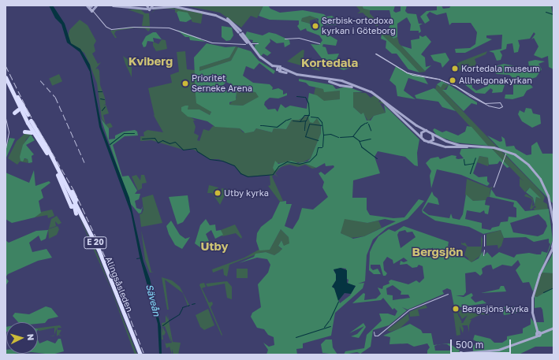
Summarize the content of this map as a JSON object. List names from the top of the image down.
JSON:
{
  "streets": {
    "highway": ["E 20", "Alingsåsleden"]
  },
  "crossings": [
    ["E 20", "Alingsåsleden"]
  ],
  "districts": [
    "Kviberg",
    "Kortedala",
    "Utby",
    "Bergsjön"
  ],
  "water": ["Säveån"],
  "places": [
    "Serbisk-ortodoxa kyrkan i Göteborg",
    "Kortedala museum",
    "Allhelgonakyrkan",
    "Prioritet Serneke Arena",
    "Utby kyrka",
    "Bergsjöns kyrka"
  ],
  "scale_bar": "500 m",
  "north": "right"
}
